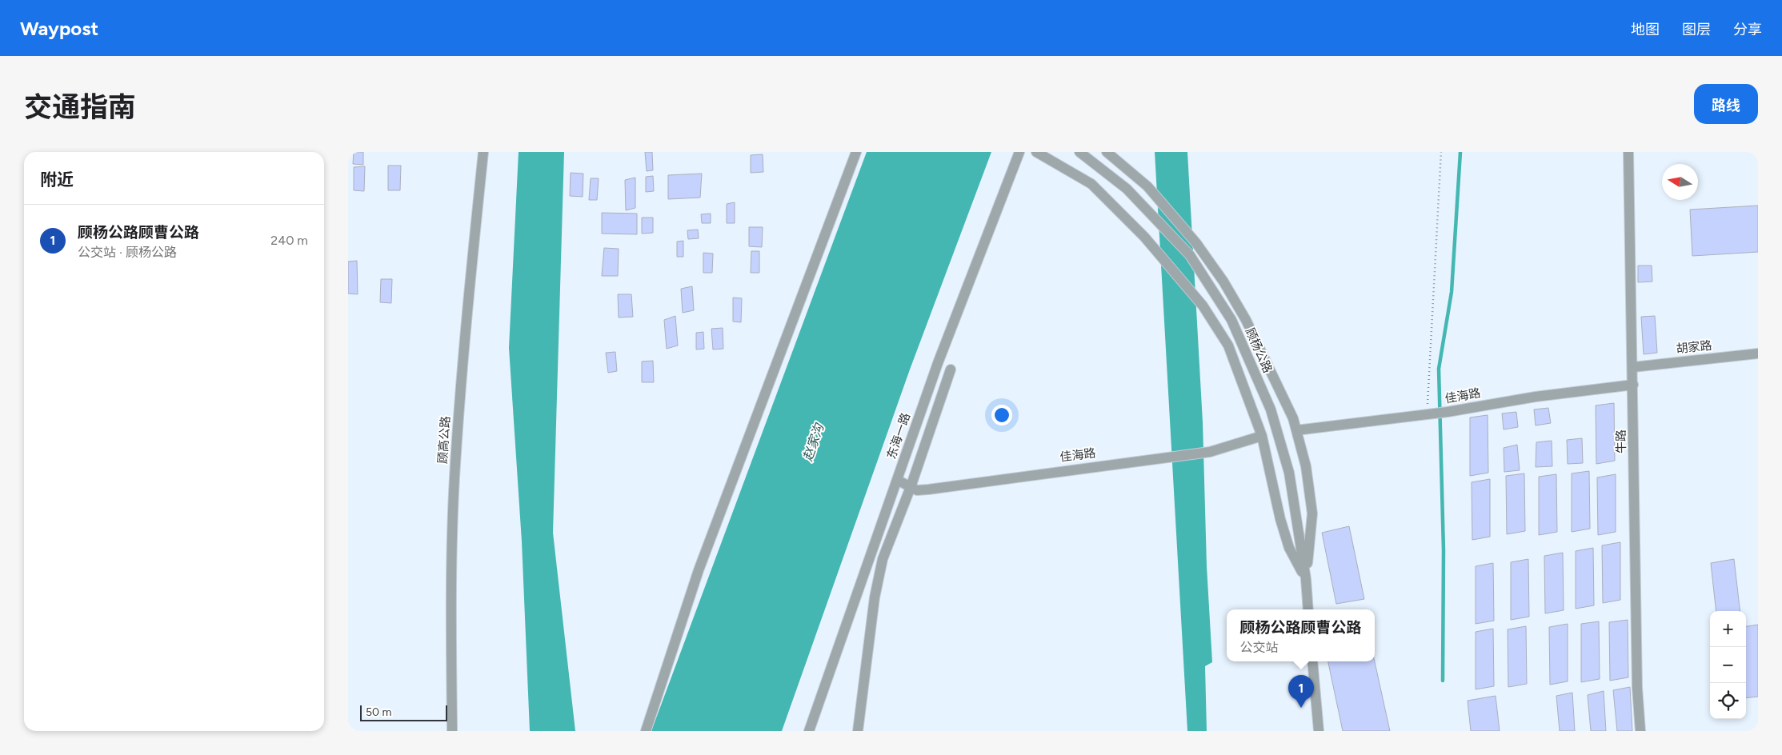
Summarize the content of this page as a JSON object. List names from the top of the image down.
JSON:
{
  "streets": {
    "street": [
      "胡家路",
      "顾杨公路",
      "佳海路",
      "东海一路",
      "顾高公路",
      "牛路"
    ]
  },
  "crossings": [
    ["胡家路", "牛路"],
    ["佳海路", "东海一路"],
    ["佳海路", "牛路"]
  ],
  "water": ["赵家沟"],
  "scale_bar": "50 m",
  "north": "left",
  "page": {
    "header": "Waypost",
    "nav": ["地图", "图层", "分享"],
    "title": "交通指南",
    "buttons": "路线",
    "heading": "附近",
    "list": [
      {
        "mark": "1",
        "name": "顾杨公路顾曹公路",
        "note": "公交站 · 顾杨公路",
        "value": "240 m"
      }
    ],
    "popup": ["顾杨公路顾曹公路", "公交站"],
    "map_buttons": ["+", "−"],
    "pins": "1",
    "scale": "50 m"
  }
}
